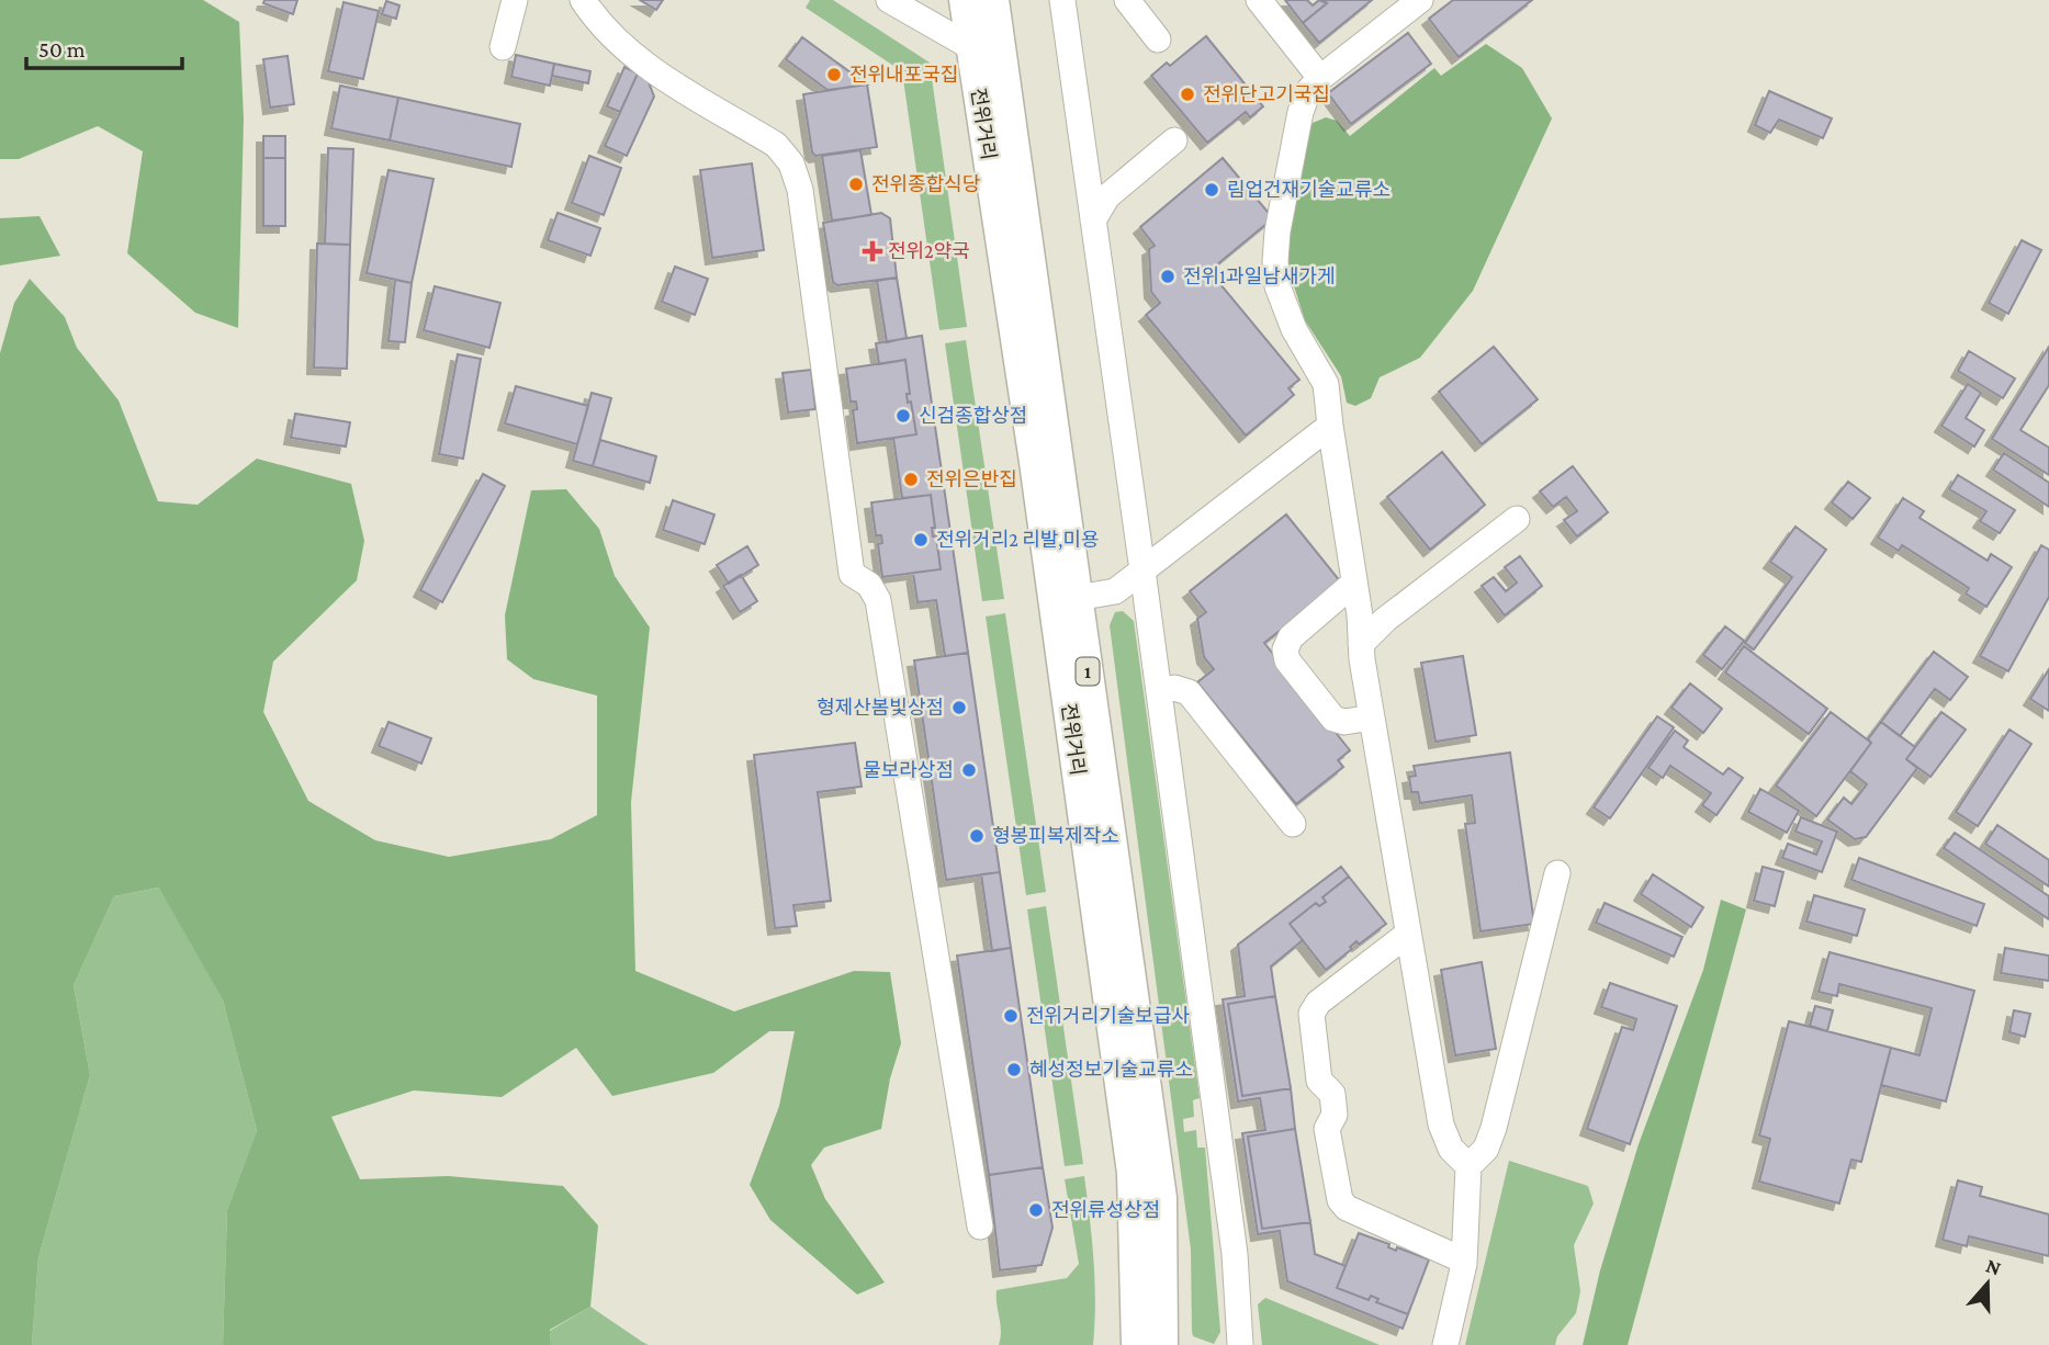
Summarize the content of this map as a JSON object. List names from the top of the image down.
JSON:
{
  "streets": {
    "main road": ["전위거리", "1"]
  },
  "places": {
    "other": [
      "전위내포국집",
      "전위단고기국집",
      "전위종합식당",
      "림업건재기술교류소",
      "전위1과일남새가게",
      "신검종합상점",
      "전위은반집",
      "전위거리2 리발,미용",
      "형제산봄빛상점",
      "물보라상점",
      "형봉피복제작소",
      "전위거리기술보급사",
      "혜성정보기술교류소",
      "전위류성상점"
    ],
    "health": ["전위2약국"]
  },
  "scale_bar": "50 m",
  "north": "top"
}
